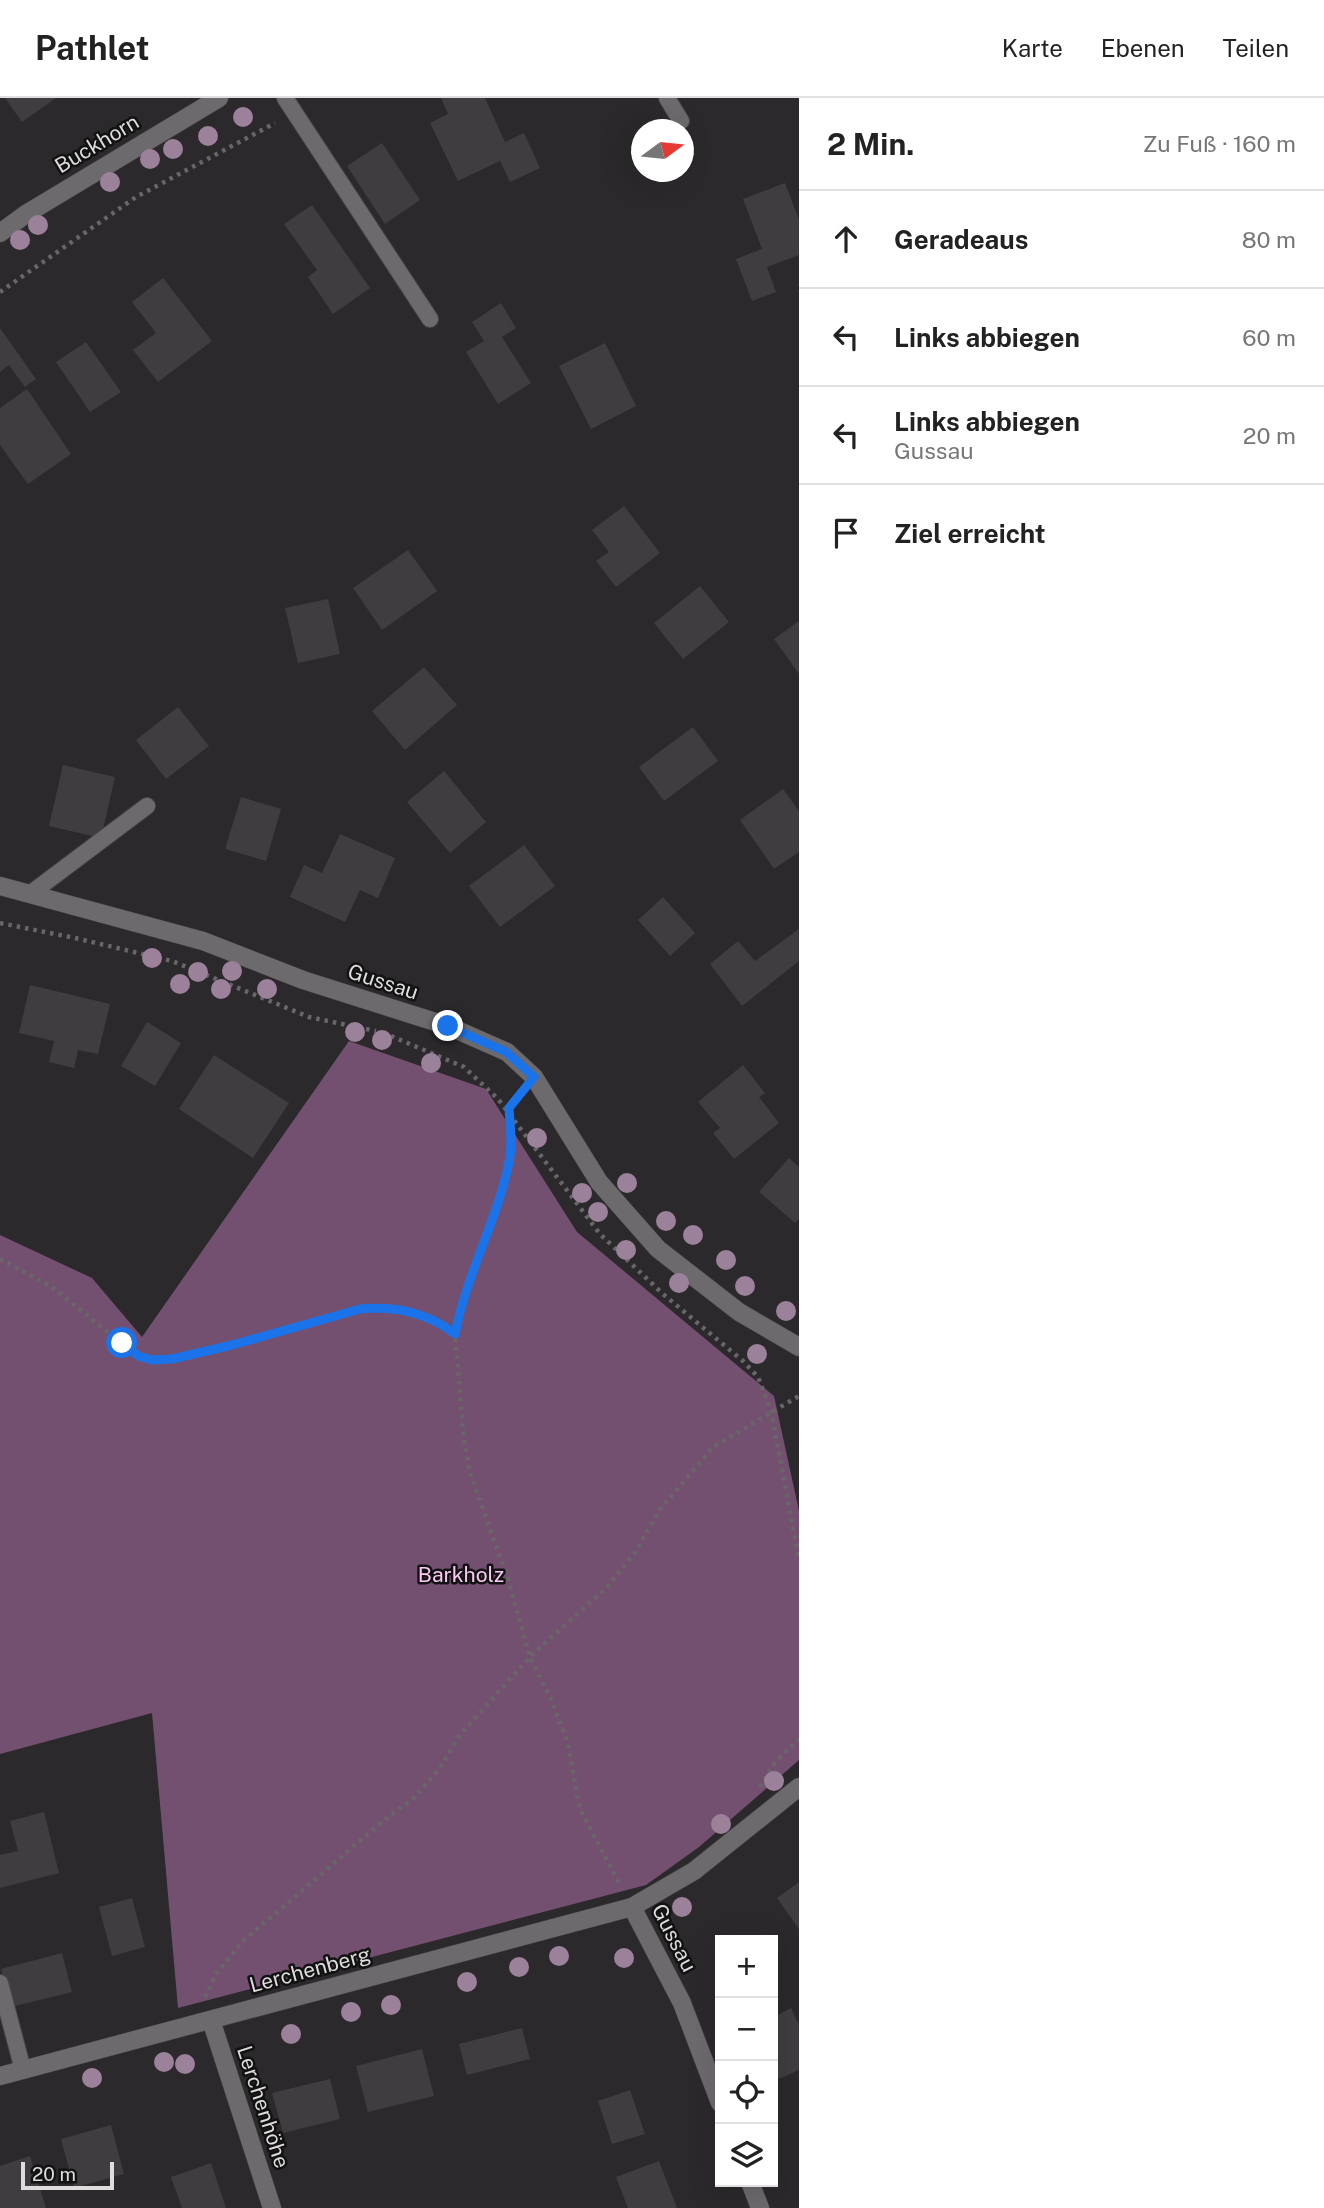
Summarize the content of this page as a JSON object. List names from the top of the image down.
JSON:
{
  "streets": {
    "street": [
      "Buckhorn",
      "Gussau",
      "Lerchenberg",
      "Lerchenhöhe"
    ]
  },
  "crossings": [
    ["Gussau", "Lerchenberg"],
    ["Lerchenberg", "Lerchenhöhe"]
  ],
  "parks": ["Barkholz"],
  "scale_bar": "20 m",
  "north": "right",
  "page": {
    "header": "Pathlet",
    "nav": ["Karte", "Ebenen", "Teilen"],
    "heading": ["2 Min.", "Zu Fuß · 160 m"],
    "list": [
      ["Geradeaus", "80 m"],
      ["Links abbiegen", "60 m"],
      ["Links abbiegen", "Gussau", "20 m"],
      "Ziel erreicht"
    ],
    "map_buttons": ["+", "−"],
    "scale": "20 m"
  }
}
